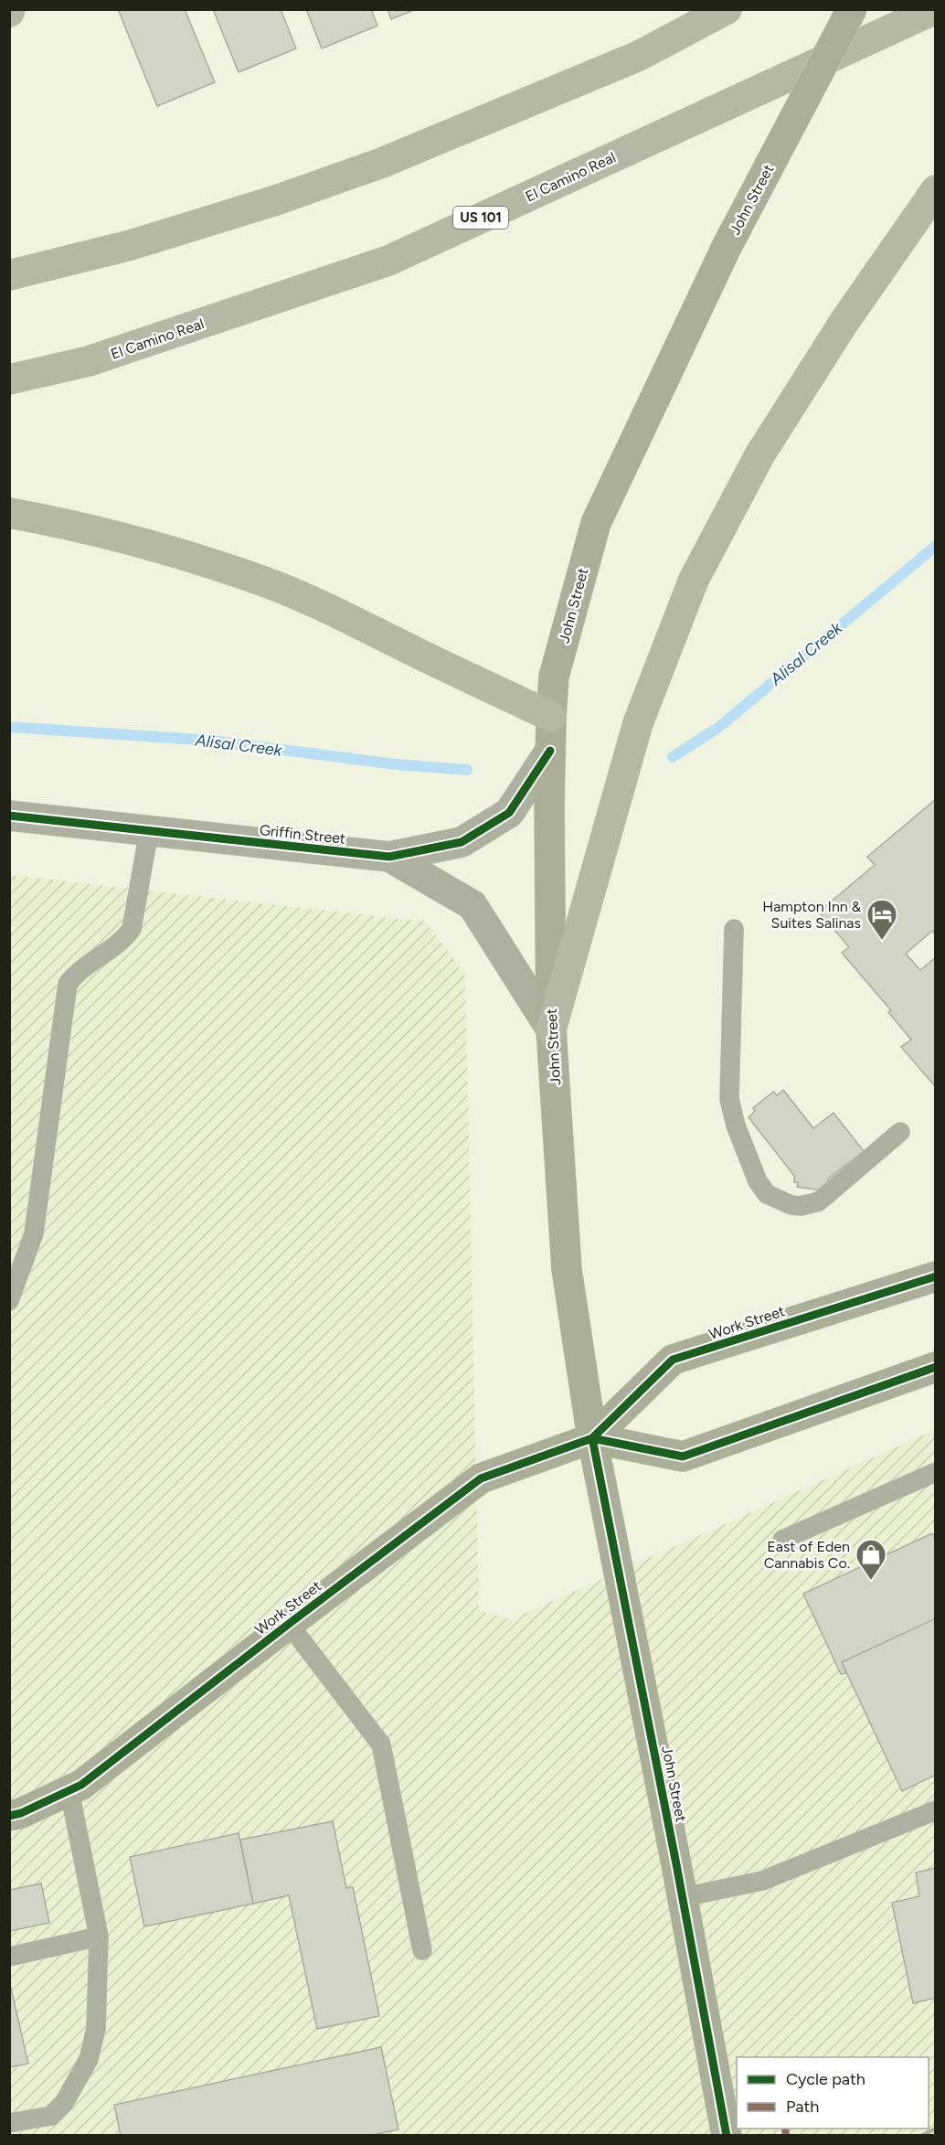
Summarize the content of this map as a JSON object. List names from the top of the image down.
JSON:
{
  "streets": {
    "highway": ["El Camino Real", "US 101"],
    "main road": ["John Street", "Work Street"],
    "street": ["Griffin Street"]
  },
  "crossings": [
    ["John Street", "Griffin Street"],
    ["John Street", "Work Street"]
  ],
  "water": ["Alisal Creek"],
  "places": {
    "hotel": ["Hampton Inn & Suites Salinas"],
    "shop": ["East of Eden Cannabis Co."]
  },
  "legend": ["Cycle path", "Path"]
}
